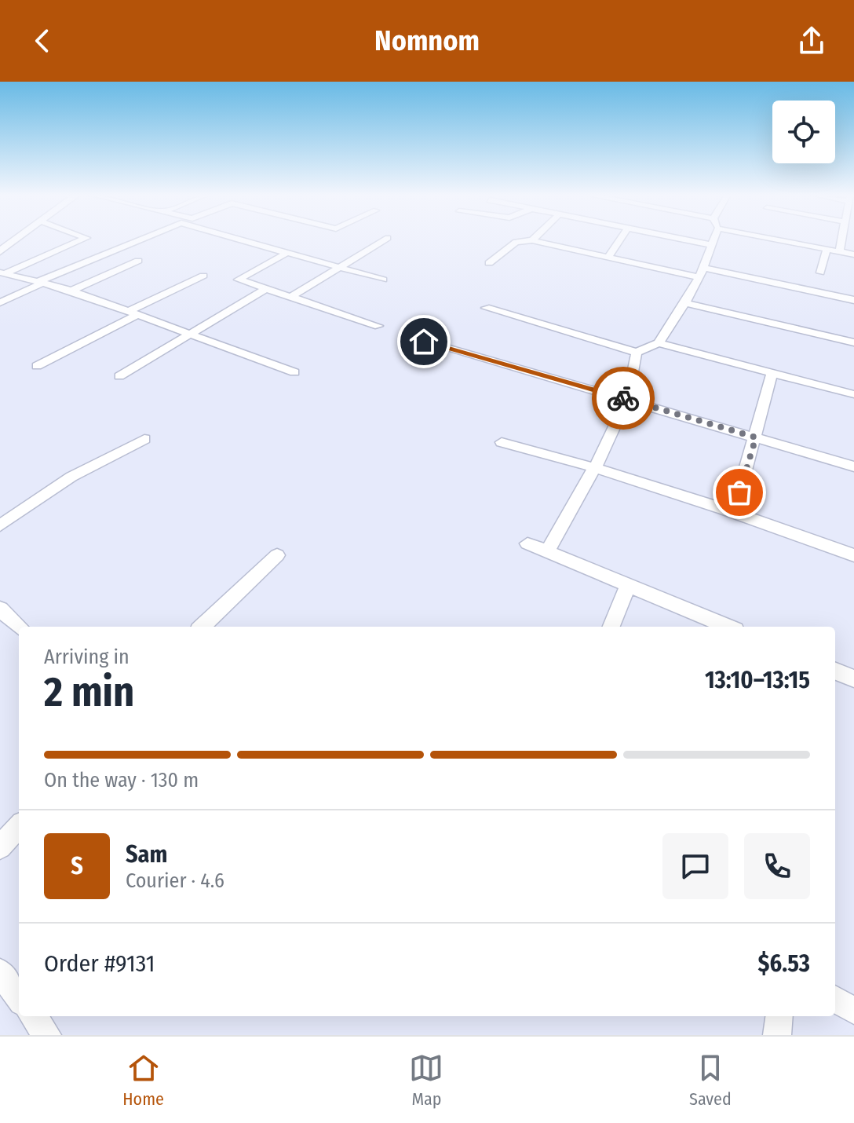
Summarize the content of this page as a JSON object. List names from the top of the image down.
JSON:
{
  "page": {
    "header": "Nomnom",
    "heading": ["2 min", "Arriving in", "13:10–13:15"],
    "panel": [
      "Sam",
      "Courier · 4.6",
      "Order #9131",
      "$6.53"
    ],
    "bar": "On the way · 130 m",
    "round": "S",
    "tabs": ["Home", "Map", "Saved"]
  }
}
